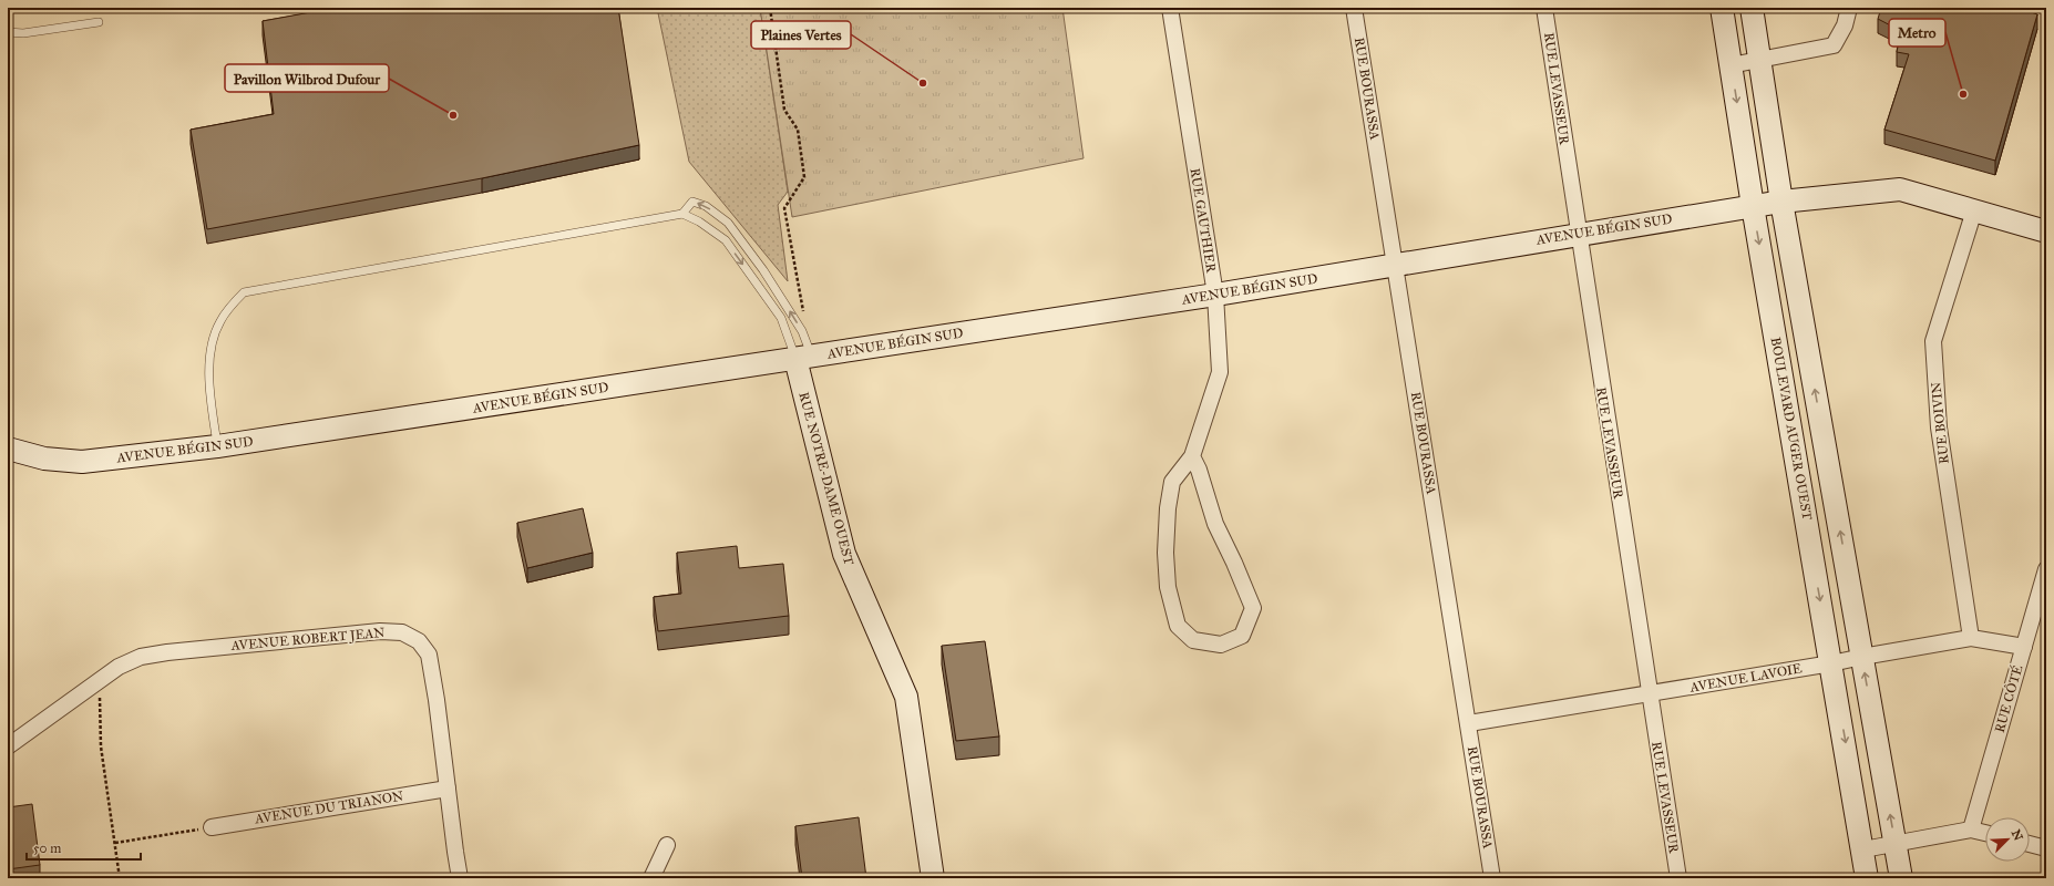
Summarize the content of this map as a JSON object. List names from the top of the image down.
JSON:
{
  "streets": {
    "street": [
      "RUE BOURASSA",
      "RUE LEVASSEUR",
      "RUE GAUTHIER",
      "AVENUE BÉGIN SUD",
      "RUE BOIVIN",
      "BOULEVARD AUGER OUEST",
      "RUE NOTRE-DAME OUEST",
      "AVENUE ROBERT JEAN",
      "AVENUE LAVOIE",
      "RUE CÔTÉ",
      "AVENUE DU TRIANON"
    ]
  },
  "crossings": [
    ["RUE BOURASSA", "AVENUE BÉGIN SUD"],
    ["RUE BOURASSA", "AVENUE LAVOIE"],
    ["RUE LEVASSEUR", "AVENUE BÉGIN SUD"],
    ["RUE LEVASSEUR", "AVENUE LAVOIE"],
    ["RUE GAUTHIER", "AVENUE BÉGIN SUD"],
    ["AVENUE BÉGIN SUD", "RUE BOIVIN"],
    ["AVENUE BÉGIN SUD", "BOULEVARD AUGER OUEST"],
    ["AVENUE BÉGIN SUD", "RUE NOTRE-DAME OUEST"],
    ["RUE BOIVIN", "AVENUE LAVOIE"],
    ["BOULEVARD AUGER OUEST", "AVENUE LAVOIE"],
    ["AVENUE ROBERT JEAN", "AVENUE DU TRIANON"],
    ["AVENUE LAVOIE", "RUE CÔTÉ"]
  ],
  "places": ["Plaines Vertes", "Metro", "Pavillon Wilbrod Dufour"],
  "scale_bar": "50 m",
  "north": "top right"
}
